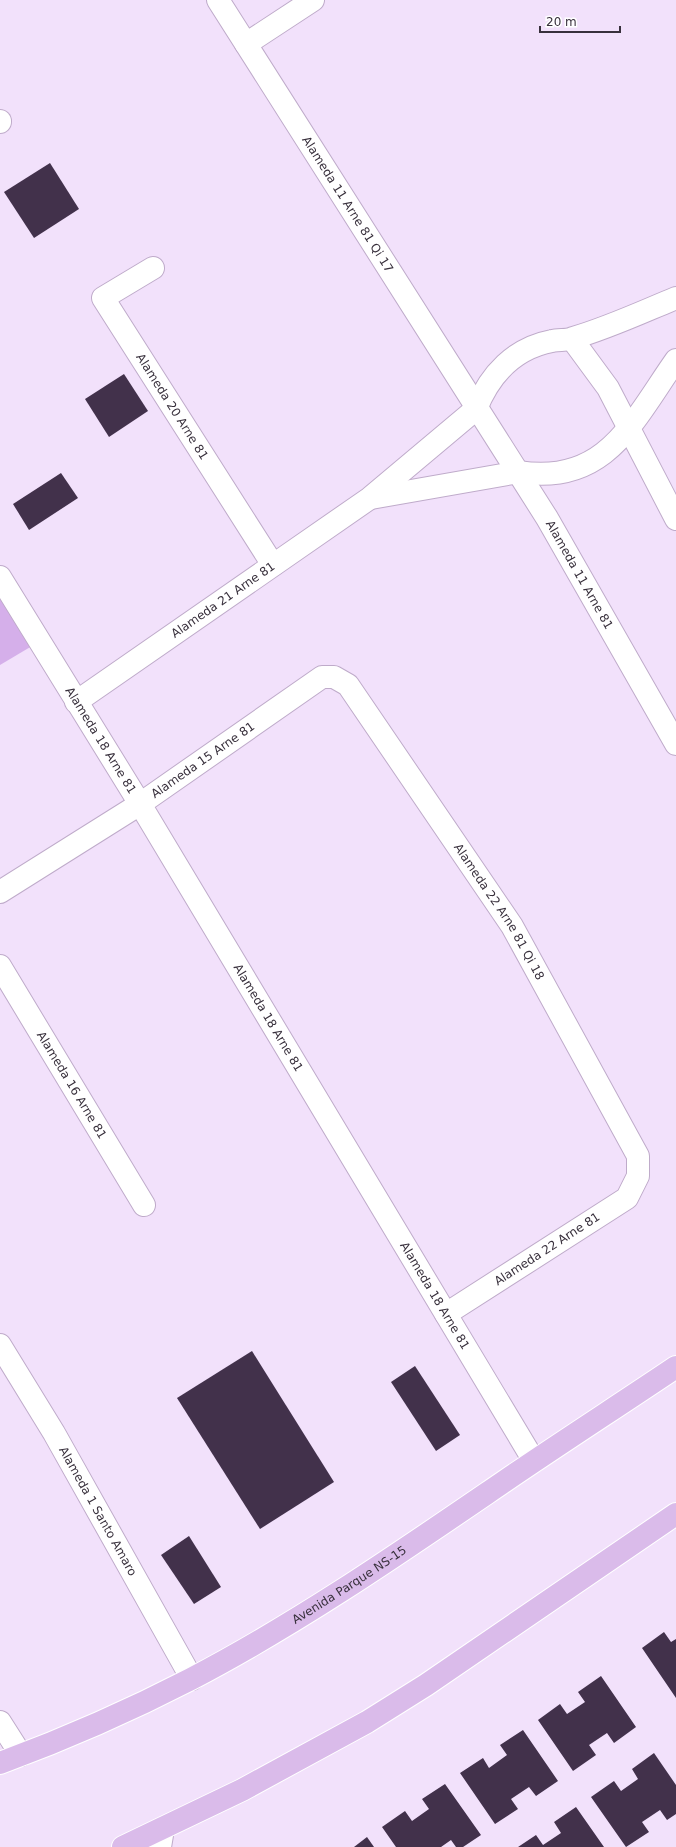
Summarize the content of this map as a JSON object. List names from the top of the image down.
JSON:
{
  "streets": {
    "main road": ["Avenida Parque NS-15"],
    "street": [
      "Alameda 11 Arne 81 Qi 17",
      "Alameda 20 Arne 81",
      "Alameda 11 Arne 81",
      "Alameda 21 Arne 81",
      "Alameda 18 Arne 81",
      "Alameda 15 Arne 81",
      "Alameda 22 Arne 81 Qi 18",
      "Alameda 16 Arne 81",
      "Alameda 22 Arne 81",
      "Alameda 1 Santo Amaro"
    ]
  },
  "crossings": [
    ["Alameda 11 Arne 81 Qi 17", "Alameda 11 Arne 81"],
    ["Alameda 11 Arne 81 Qi 17", "Alameda 21 Arne 81"],
    ["Alameda 20 Arne 81", "Alameda 21 Arne 81"],
    ["Alameda 11 Arne 81", "Alameda 21 Arne 81"],
    ["Alameda 21 Arne 81", "Alameda 18 Arne 81"],
    ["Alameda 18 Arne 81", "Alameda 15 Arne 81"],
    ["Alameda 18 Arne 81", "Alameda 22 Arne 81"],
    ["Alameda 18 Arne 81", "Avenida Parque NS-15"],
    ["Alameda 15 Arne 81", "Alameda 22 Arne 81 Qi 18"],
    ["Alameda 22 Arne 81 Qi 18", "Alameda 22 Arne 81"],
    ["Alameda 1 Santo Amaro", "Avenida Parque NS-15"]
  ],
  "scale_bar": "20 m"
}
